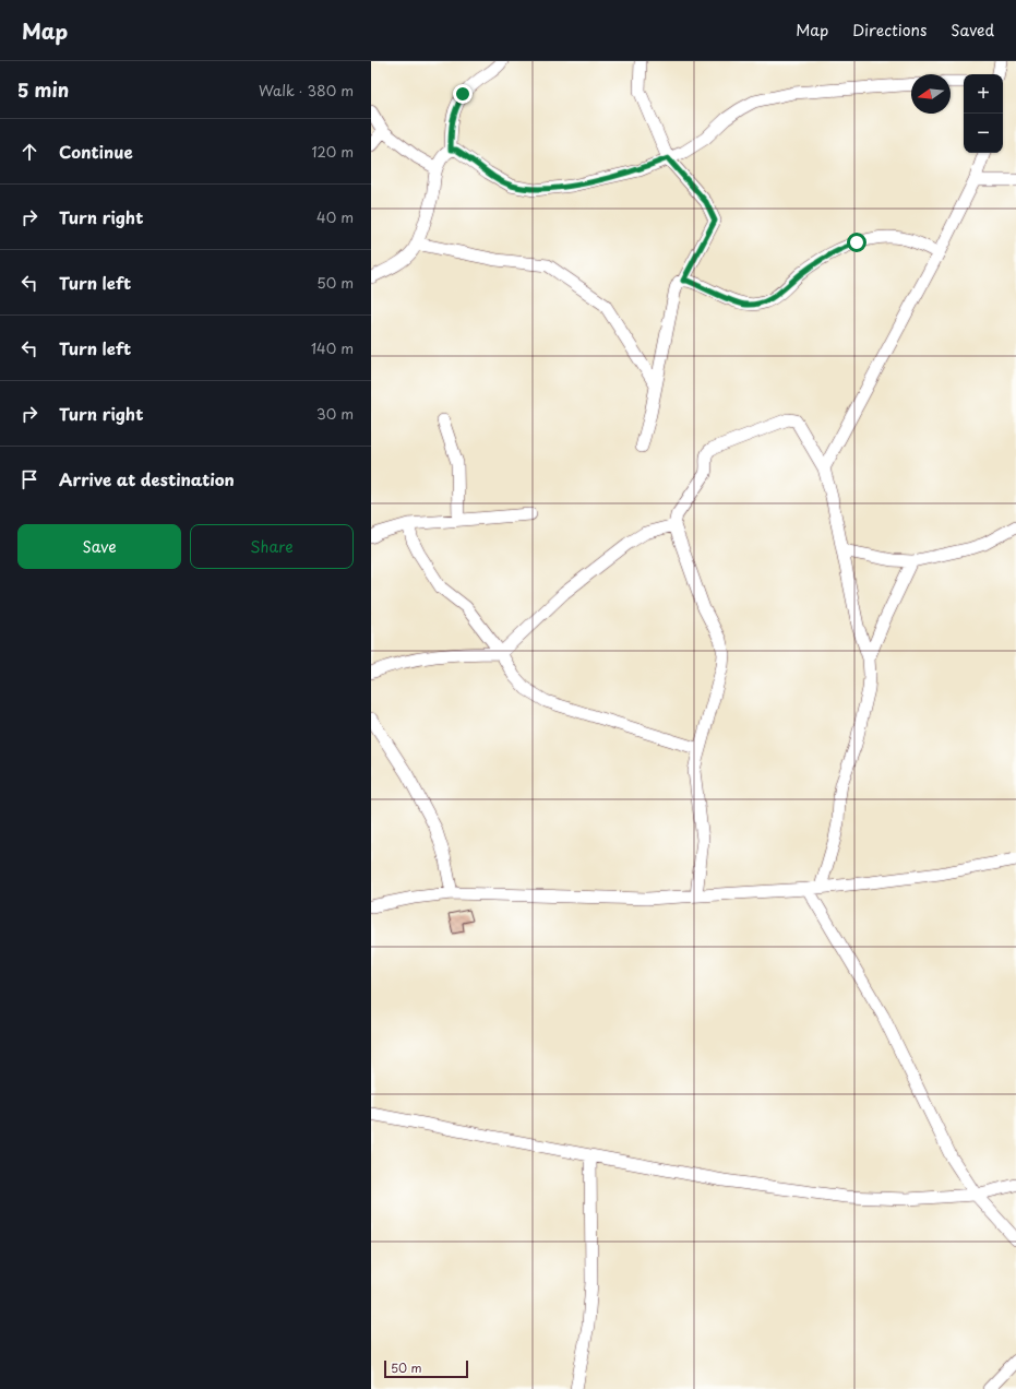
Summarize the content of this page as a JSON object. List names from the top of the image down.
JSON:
{
  "scale_bar": "50 m",
  "north": "left",
  "page": {
    "header": "Map",
    "nav": ["Map", "Directions", "Saved"],
    "heading": ["5 min", "Walk · 380 m"],
    "map_buttons": ["+", "−"],
    "list": [
      ["Continue", "120 m"],
      ["Turn right", "40 m"],
      ["Turn left", "50 m"],
      ["Turn left", "140 m"],
      ["Turn right", "30 m"],
      "Arrive at destination"
    ],
    "buttons": ["Save", "Share"],
    "scale": "50 m"
  }
}
